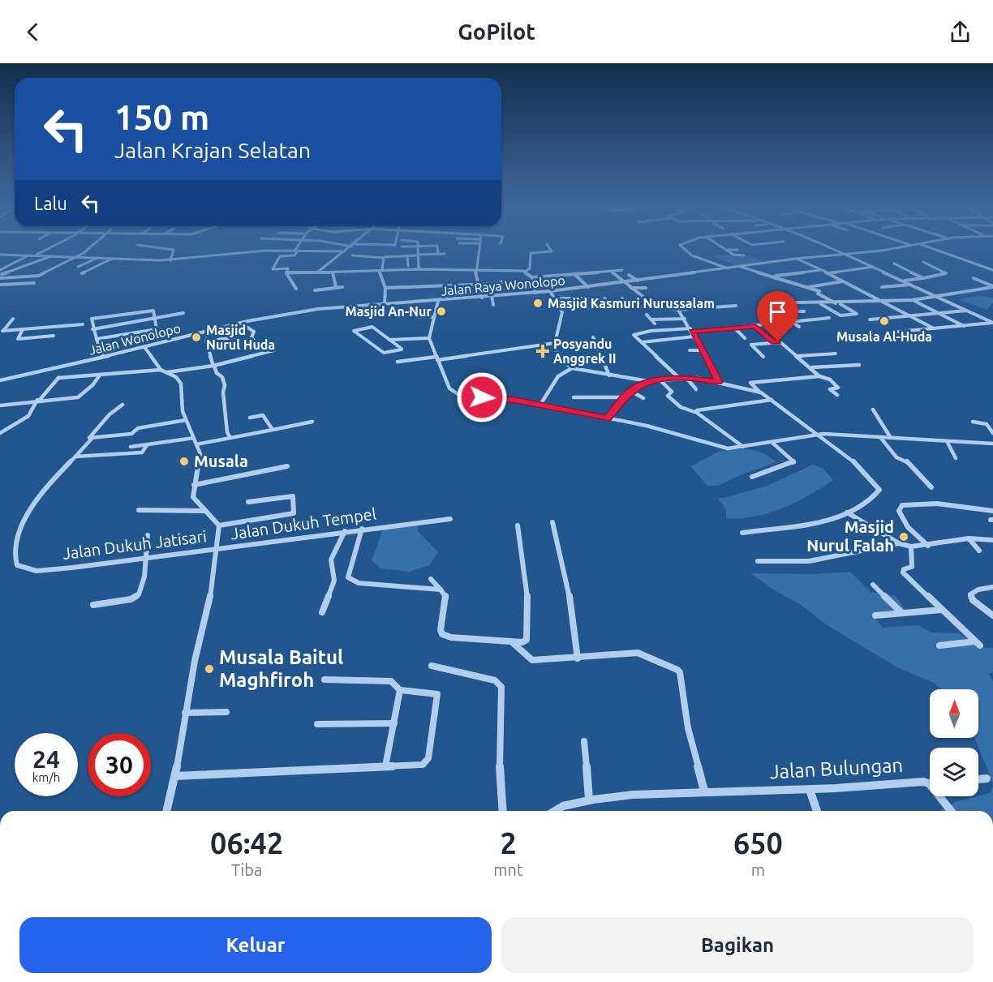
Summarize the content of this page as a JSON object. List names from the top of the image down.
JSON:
{
  "streets": {
    "street": [
      "Jalan Raya Wonolopo",
      "Jalan Wonolopo",
      "Jalan Dukuh Tempel",
      "Jalan Dukuh Jatisari",
      "Jalan Bulungan"
    ]
  },
  "crossings": [
    ["Jalan Raya Wonolopo", "Jalan Wonolopo"],
    ["Jalan Dukuh Tempel", "Jalan Dukuh Jatisari"]
  ],
  "places": {
    "other": [
      "Masjid Kasmuri Nurussalam",
      "Masjid An-Nur",
      "Musala Al-Huda",
      "Masjid Nurul Huda",
      "Musala",
      "Masjid Nurul Falah",
      "Musala Baitul Maghfiroh"
    ],
    "health": ["Posyandu Anggrek II"]
  },
  "north": "top",
  "page": {
    "header": "GoPilot",
    "turn": ["150 m", "Jalan Krajan Selatan"],
    "then": "Lalu",
    "speed": "24 km/h",
    "limit": "30",
    "eta": [
      "06:42",
      "Tiba",
      "2",
      "mnt",
      "650",
      "m"
    ],
    "buttons": ["Keluar", "Bagikan"]
  }
}
